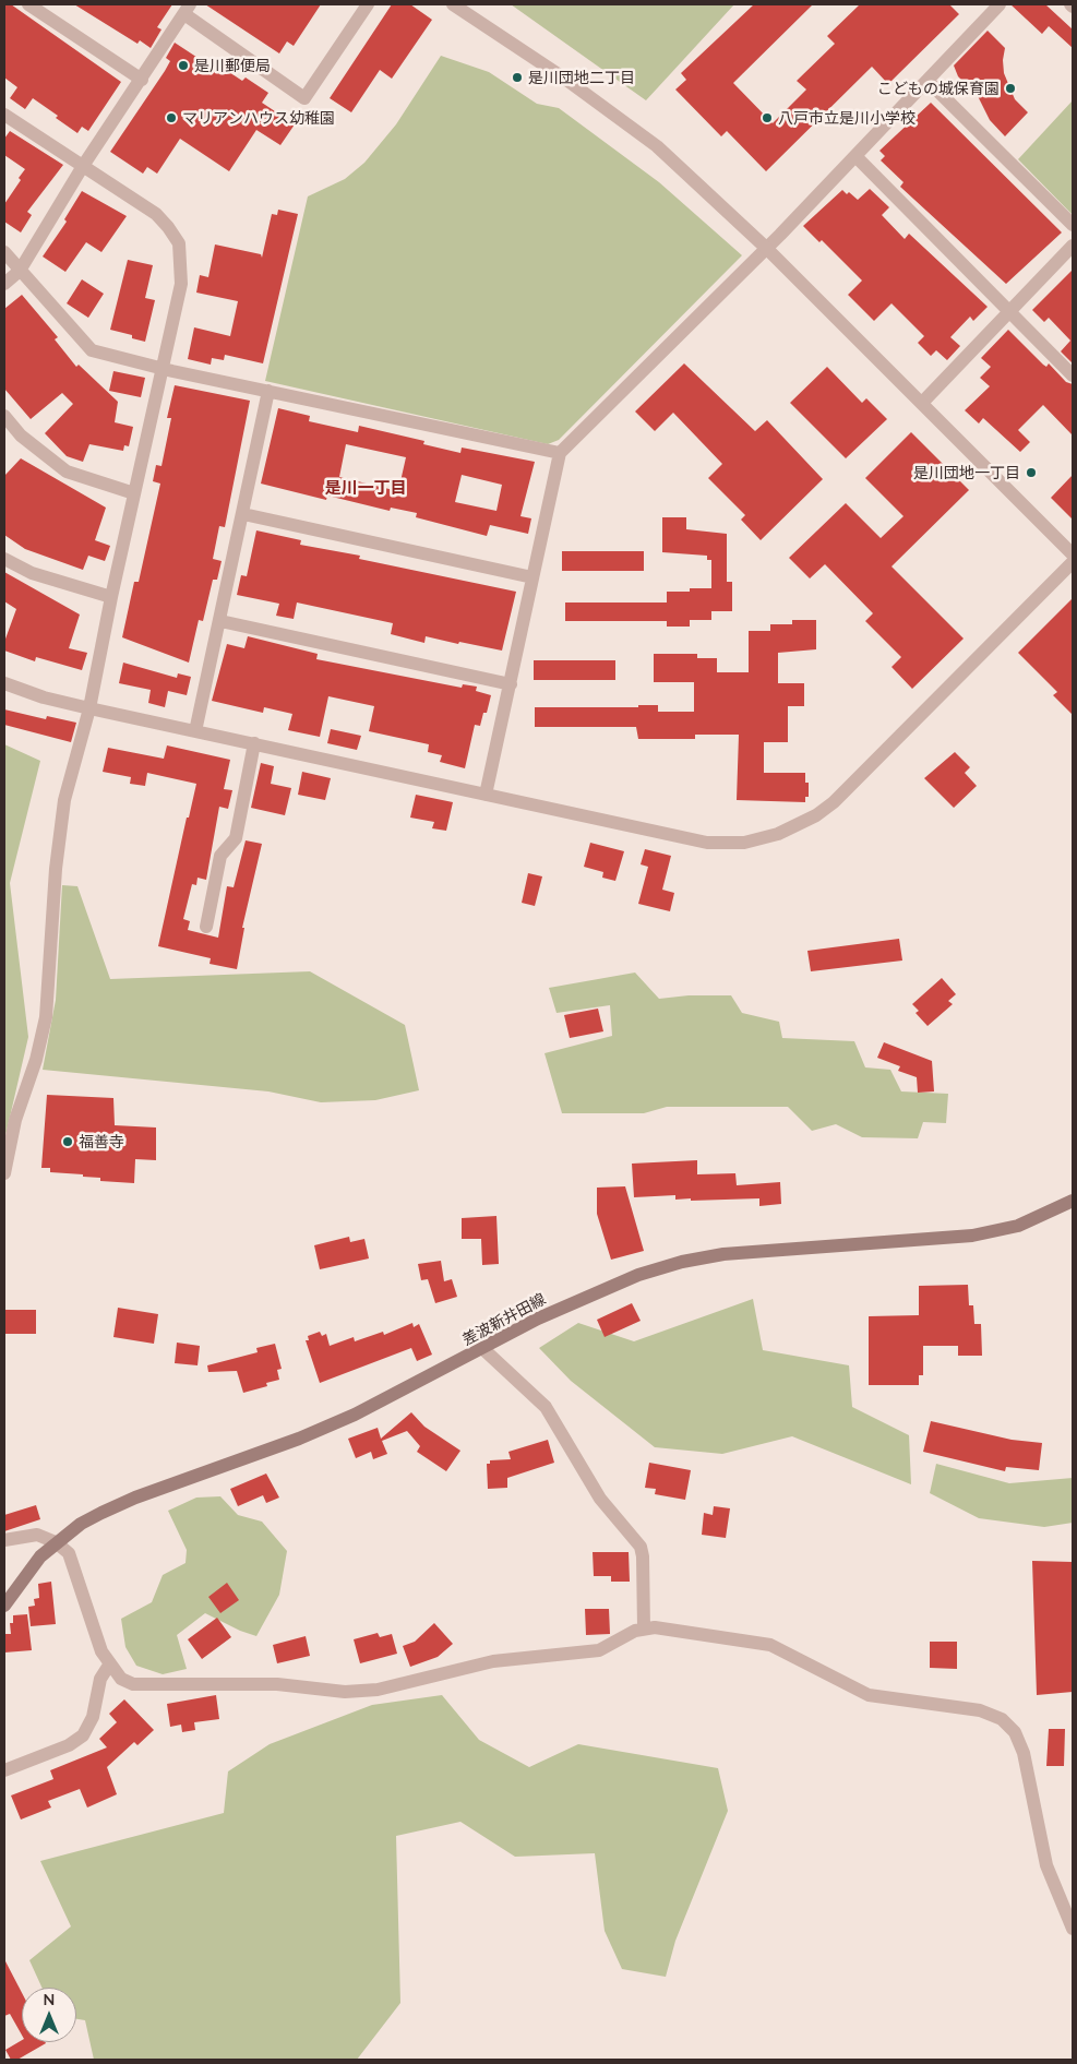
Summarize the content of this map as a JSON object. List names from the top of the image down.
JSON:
{
  "streets": {
    "main road": ["差波新井田線"]
  },
  "districts": ["是川一丁目"],
  "places": [
    "是川郵便局",
    "是川団地二丁目",
    "こどもの城保育園",
    "マリアンハウス幼稚園",
    "八戸市立是川小学校",
    "是川団地一丁目",
    "福善寺"
  ],
  "north": "top"
}
